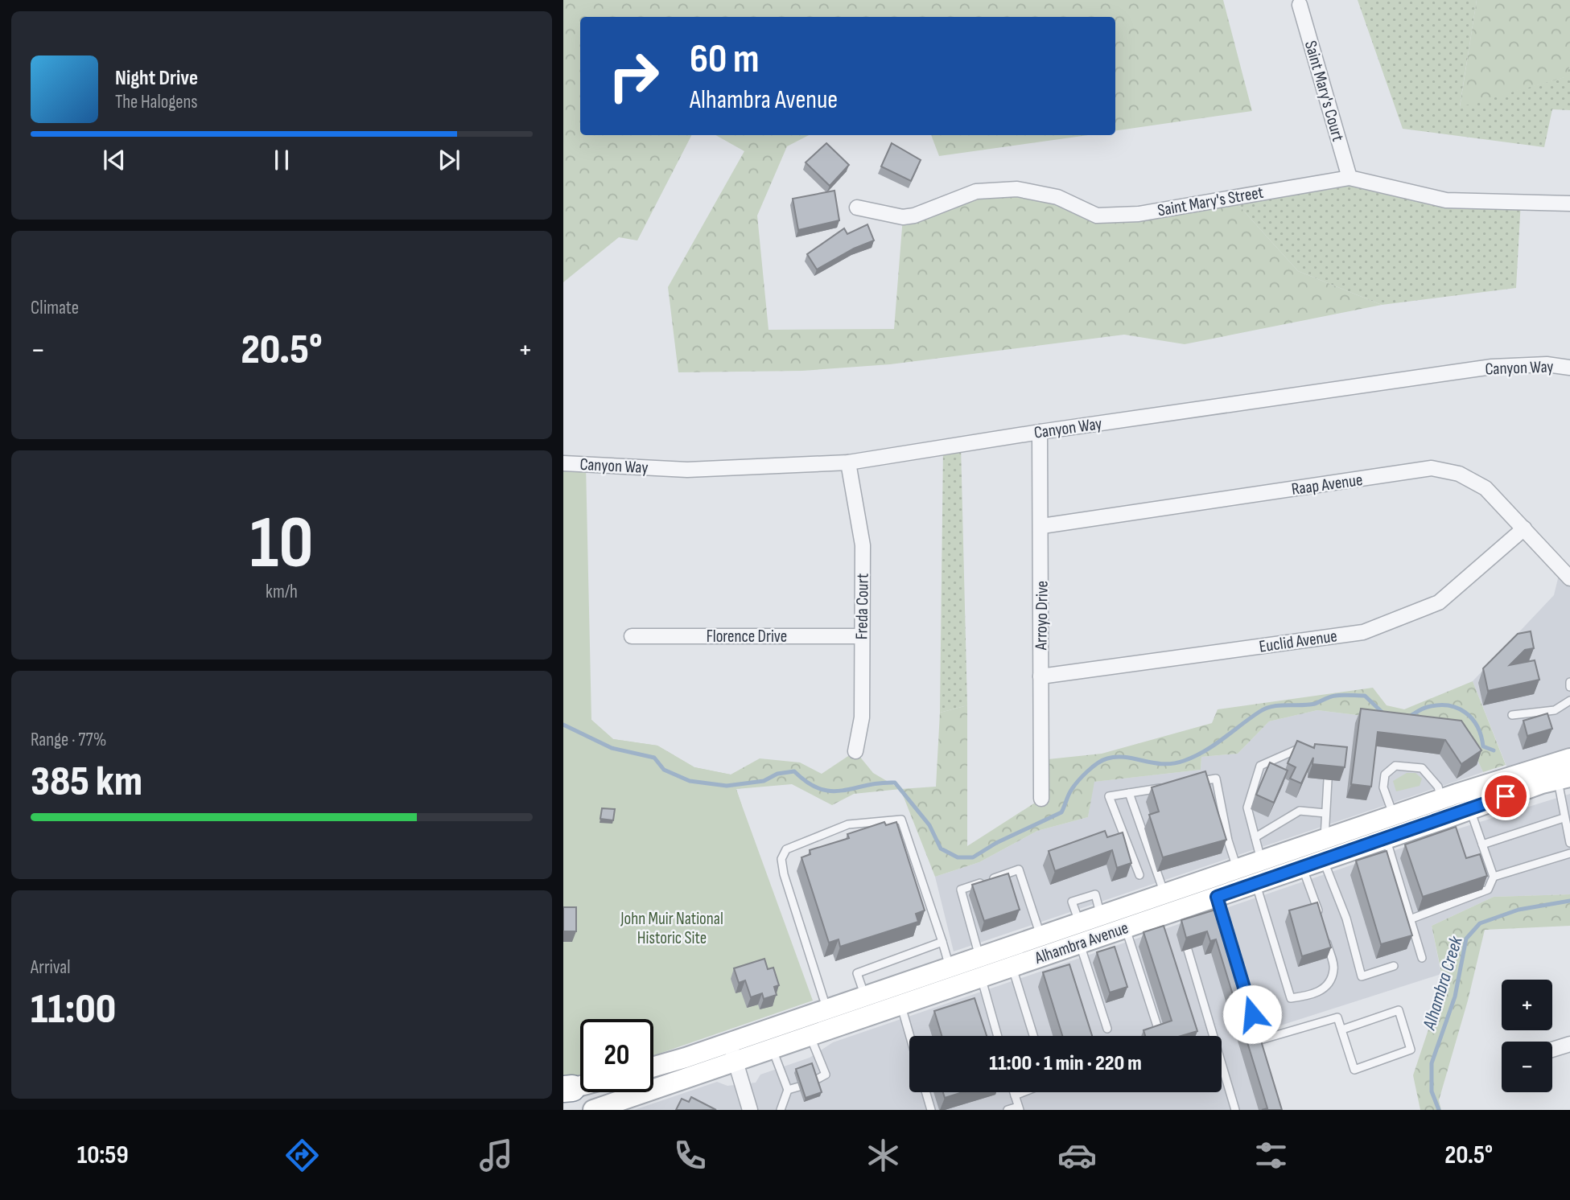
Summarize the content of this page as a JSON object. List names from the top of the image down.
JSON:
{
  "streets": {
    "main road": ["Alhambra Avenue"],
    "street": [
      "Saint Mary's Court",
      "Saint Mary's Street",
      "Canyon Way",
      "Raap Avenue",
      "Freda Court",
      "Arroyo Drive",
      "Florence Drive",
      "Euclid Avenue"
    ]
  },
  "crossings": [
    ["Saint Mary's Court", "Saint Mary's Street"],
    ["Canyon Way", "Freda Court"],
    ["Canyon Way", "Arroyo Drive"],
    ["Raap Avenue", "Arroyo Drive"],
    ["Raap Avenue", "Euclid Avenue"],
    ["Freda Court", "Florence Drive"],
    ["Arroyo Drive", "Euclid Avenue"]
  ],
  "water": ["Alhambra Creek"],
  "parks": ["John Muir National Historic Site"],
  "page": {
    "turn": ["60 m", "Alhambra Avenue"],
    "song": ["Night Drive", "The Halogens"],
    "tile": [
      "Climate",
      ["10", "km/h"],
      ["Range · 77%", "385 km"],
      ["Arrival", "11:00"]
    ],
    "heat": ["−", "20.5°", "+"],
    "map_buttons": ["+", "−"],
    "limit": "20",
    "trip": "11:00 · 1 min · 220 m",
    "tabs": ["10:59", "20.5°"]
  }
}
